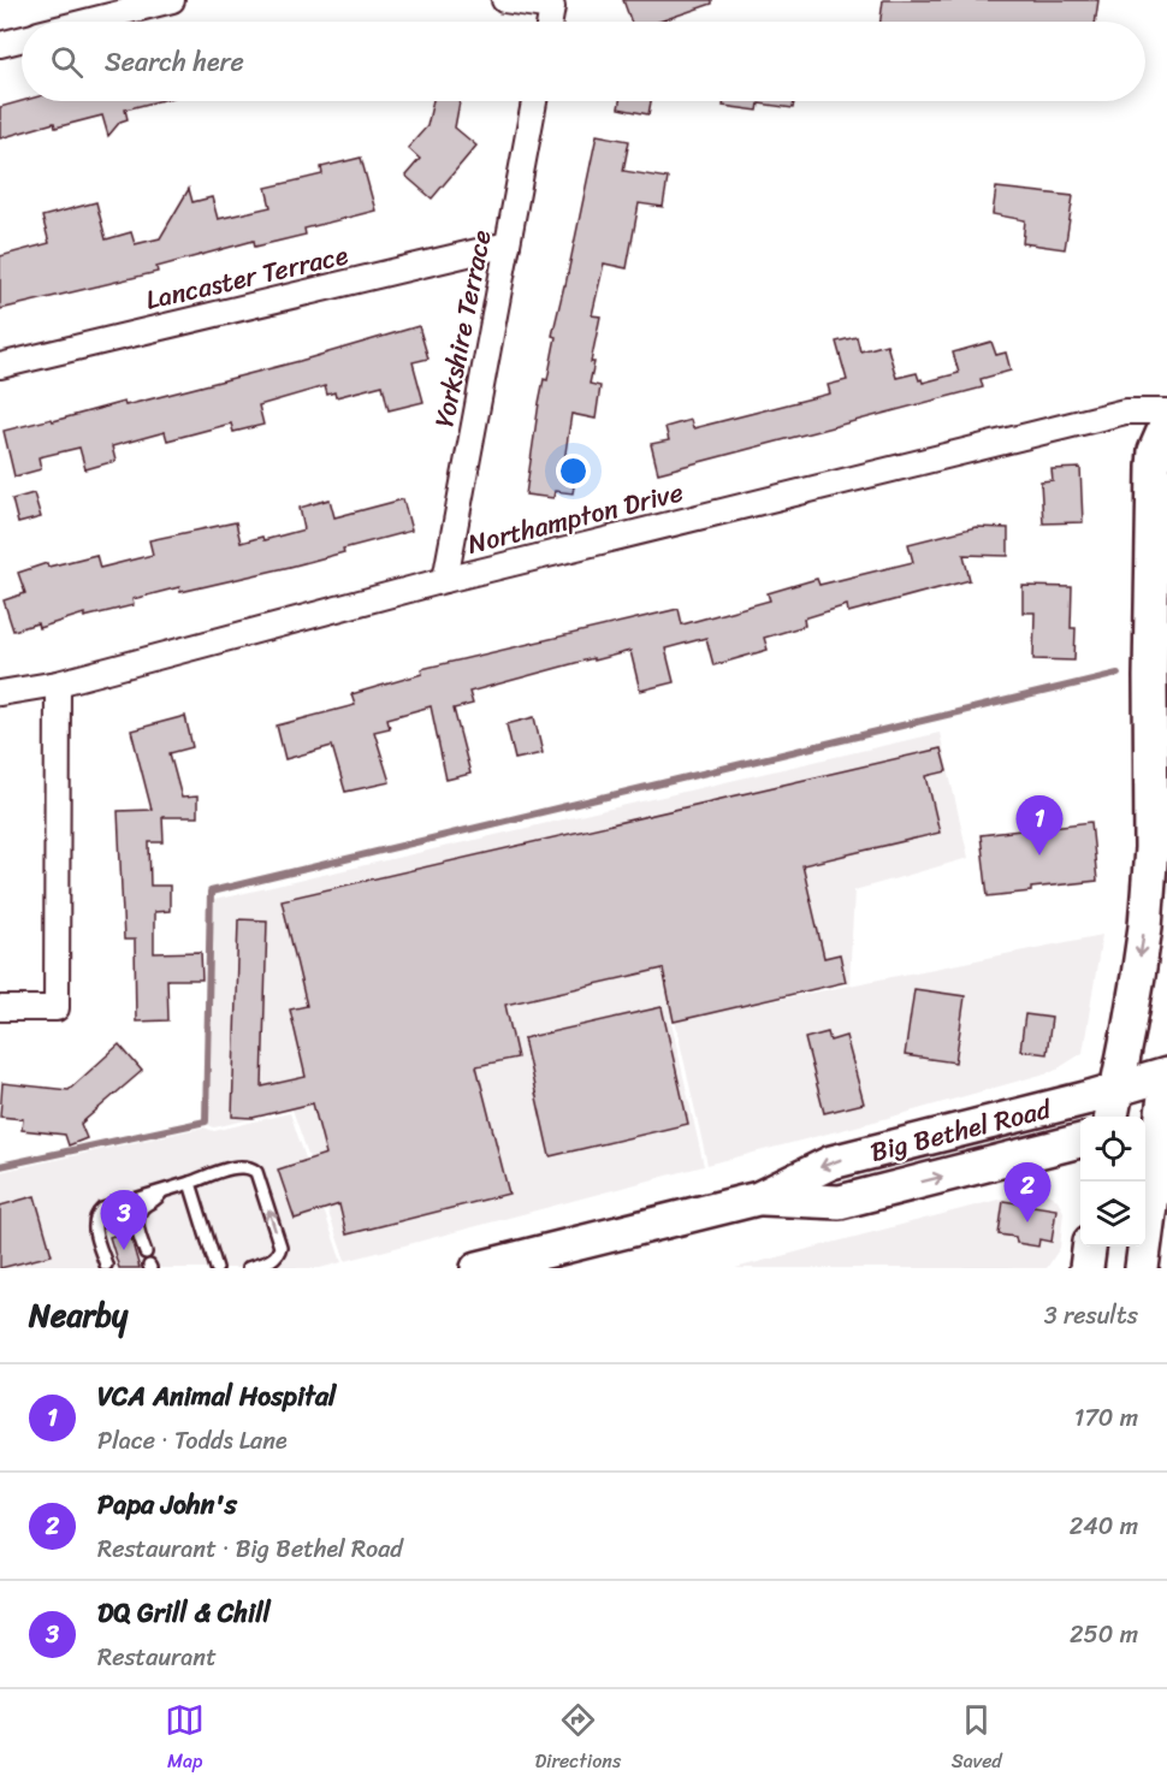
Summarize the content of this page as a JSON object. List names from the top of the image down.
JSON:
{
  "streets": {
    "main road": ["Big Bethel Road"],
    "street": ["Lancaster Terrace", "Yorkshire Terrace", "Northampton Drive"]
  },
  "crossings": [
    ["Lancaster Terrace", "Yorkshire Terrace"],
    ["Yorkshire Terrace", "Northampton Drive"]
  ],
  "page": {
    "search": "Search here",
    "pins": ["1", "2", "3"],
    "heading": ["Nearby", "3 results"],
    "list": [
      {
        "mark": "1",
        "name": "VCA Animal Hospital",
        "note": "Place · Todds Lane",
        "value": "170 m"
      },
      {
        "mark": "2",
        "name": "Papa John's",
        "note": "Restaurant · Big Bethel Road",
        "value": "240 m"
      },
      {
        "mark": "3",
        "name": "DQ Grill & Chill",
        "note": "Restaurant",
        "value": "250 m"
      }
    ],
    "nav": ["Map", "Directions", "Saved"]
  }
}
